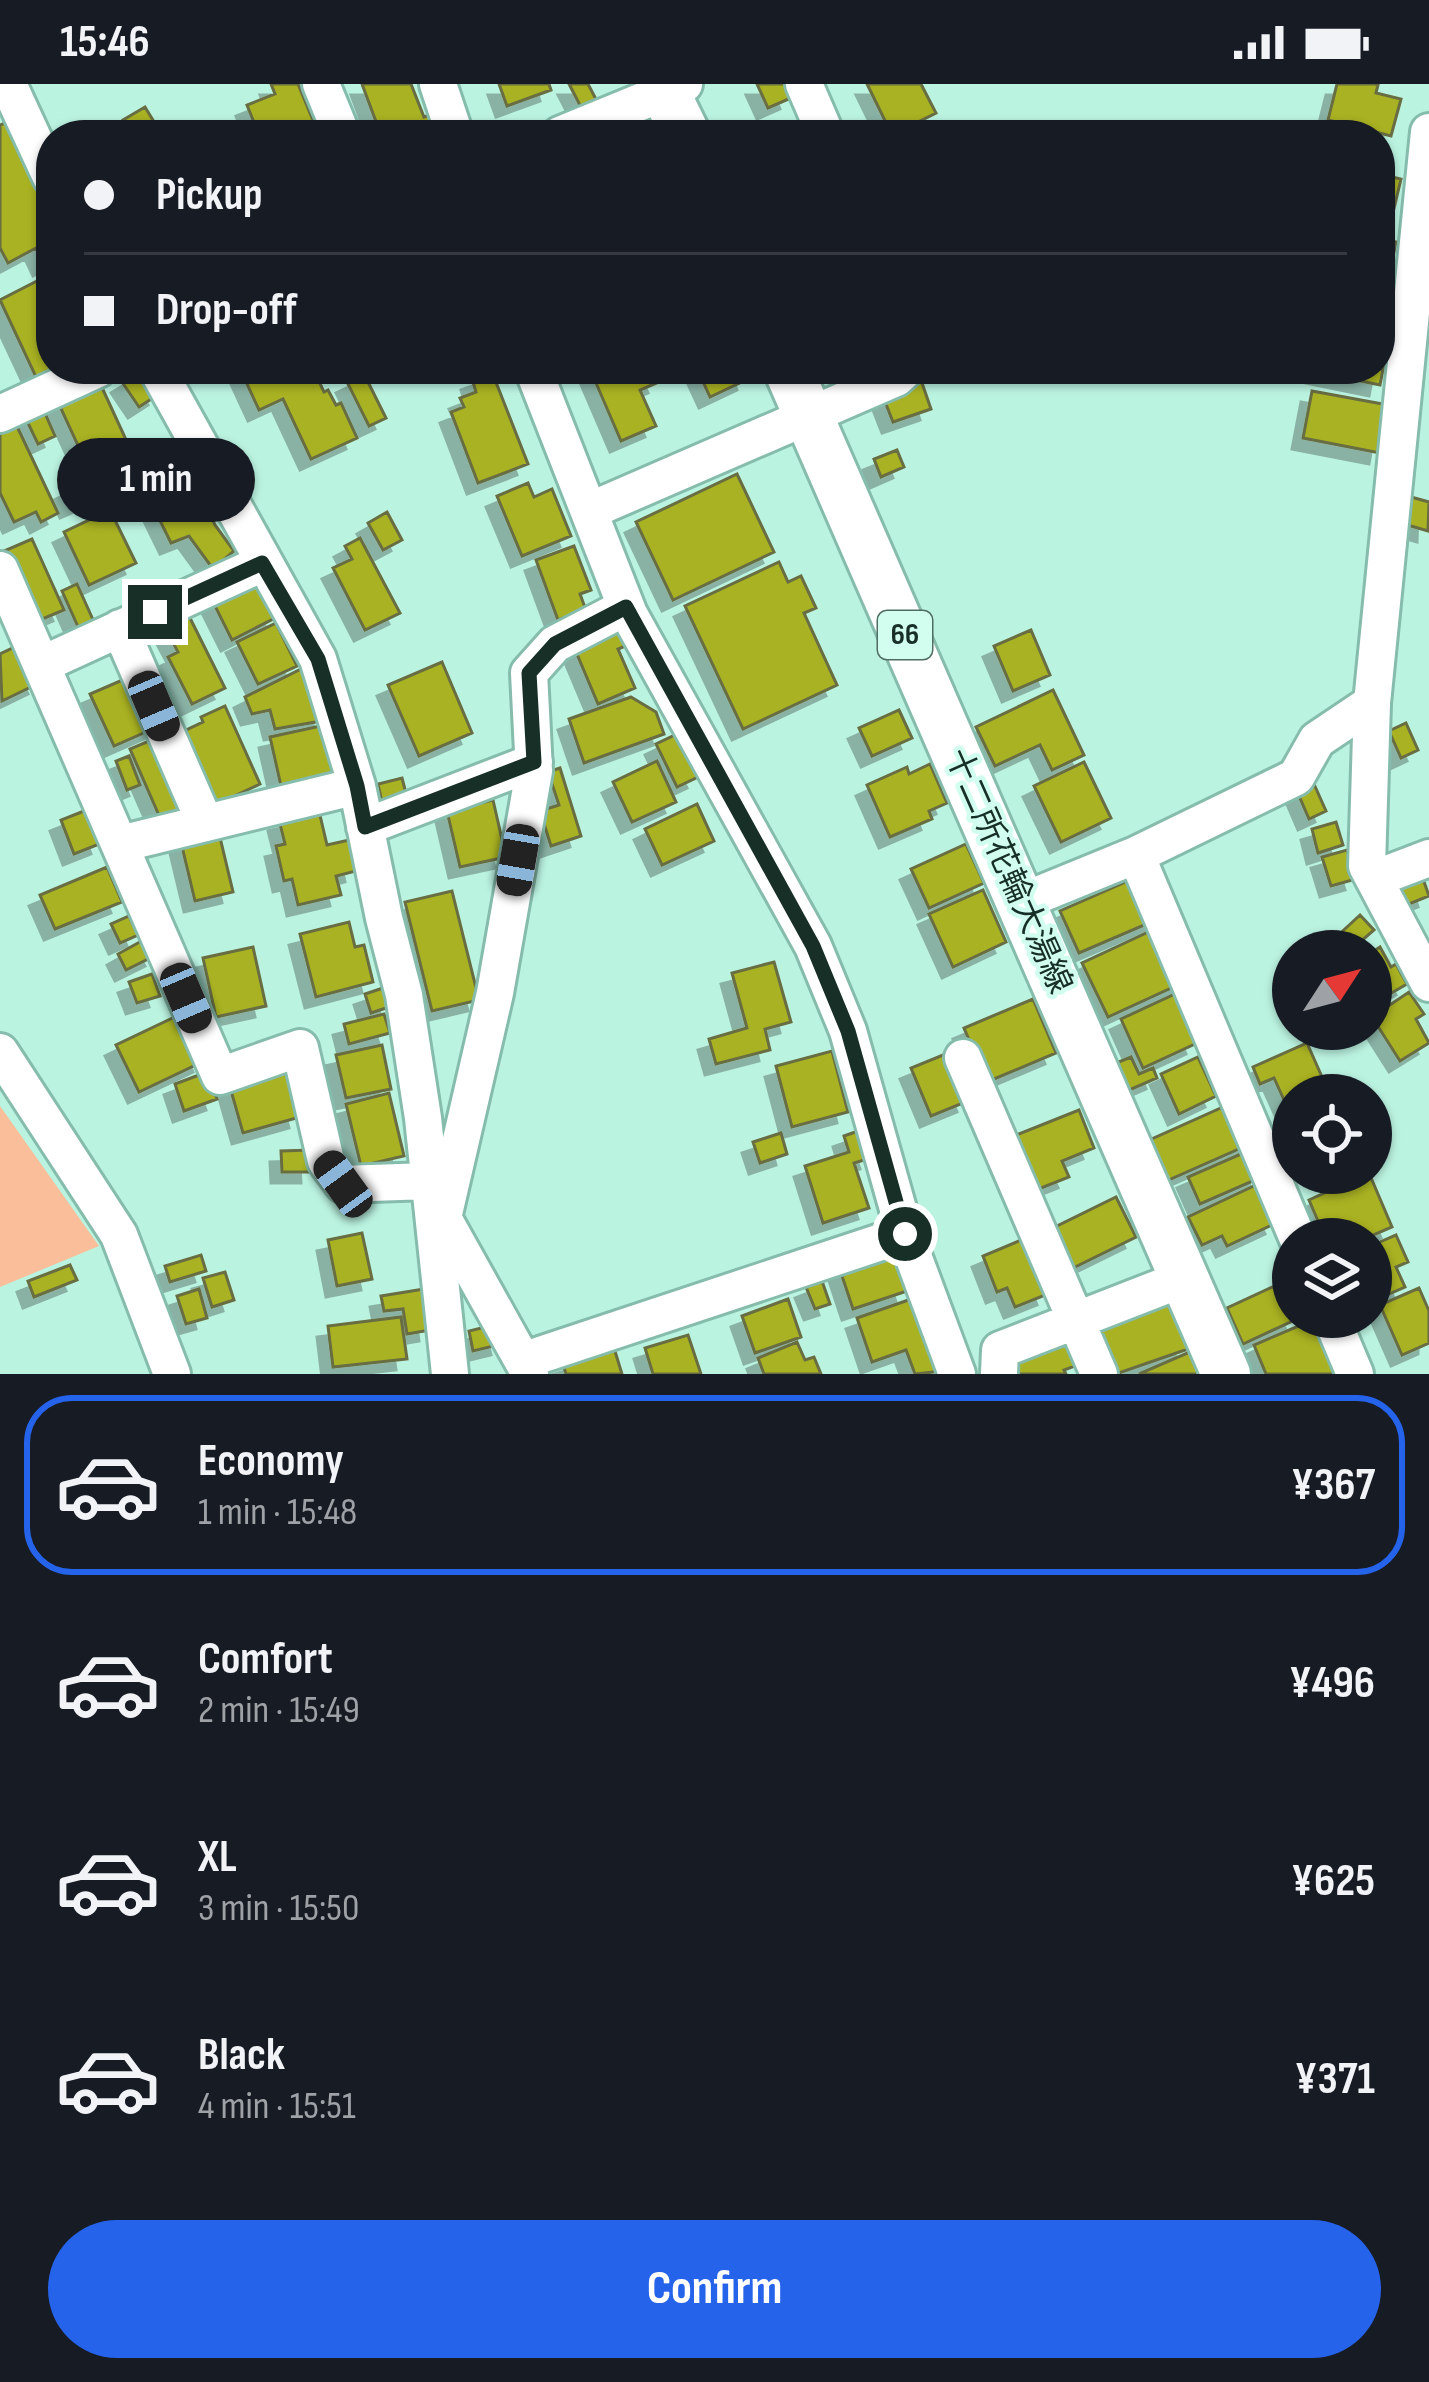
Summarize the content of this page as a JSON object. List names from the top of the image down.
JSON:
{
  "streets": {
    "main road": ["66", "十二所花輪大湯線"]
  },
  "north": "top right",
  "page": {
    "status": "15:46",
    "banner": ["Pickup", "Drop-off"],
    "bubble": "1 min",
    "list": [
      {
        "name": "Economy",
        "note": "1 min · 15:48",
        "value": "¥367"
      },
      {
        "name": "Comfort",
        "note": "2 min · 15:49",
        "value": "¥496"
      },
      {
        "name": "XL",
        "note": "3 min · 15:50",
        "value": "¥625"
      },
      {
        "name": "Black",
        "note": "4 min · 15:51",
        "value": "¥371"
      }
    ],
    "buttons": "Confirm"
  }
}
